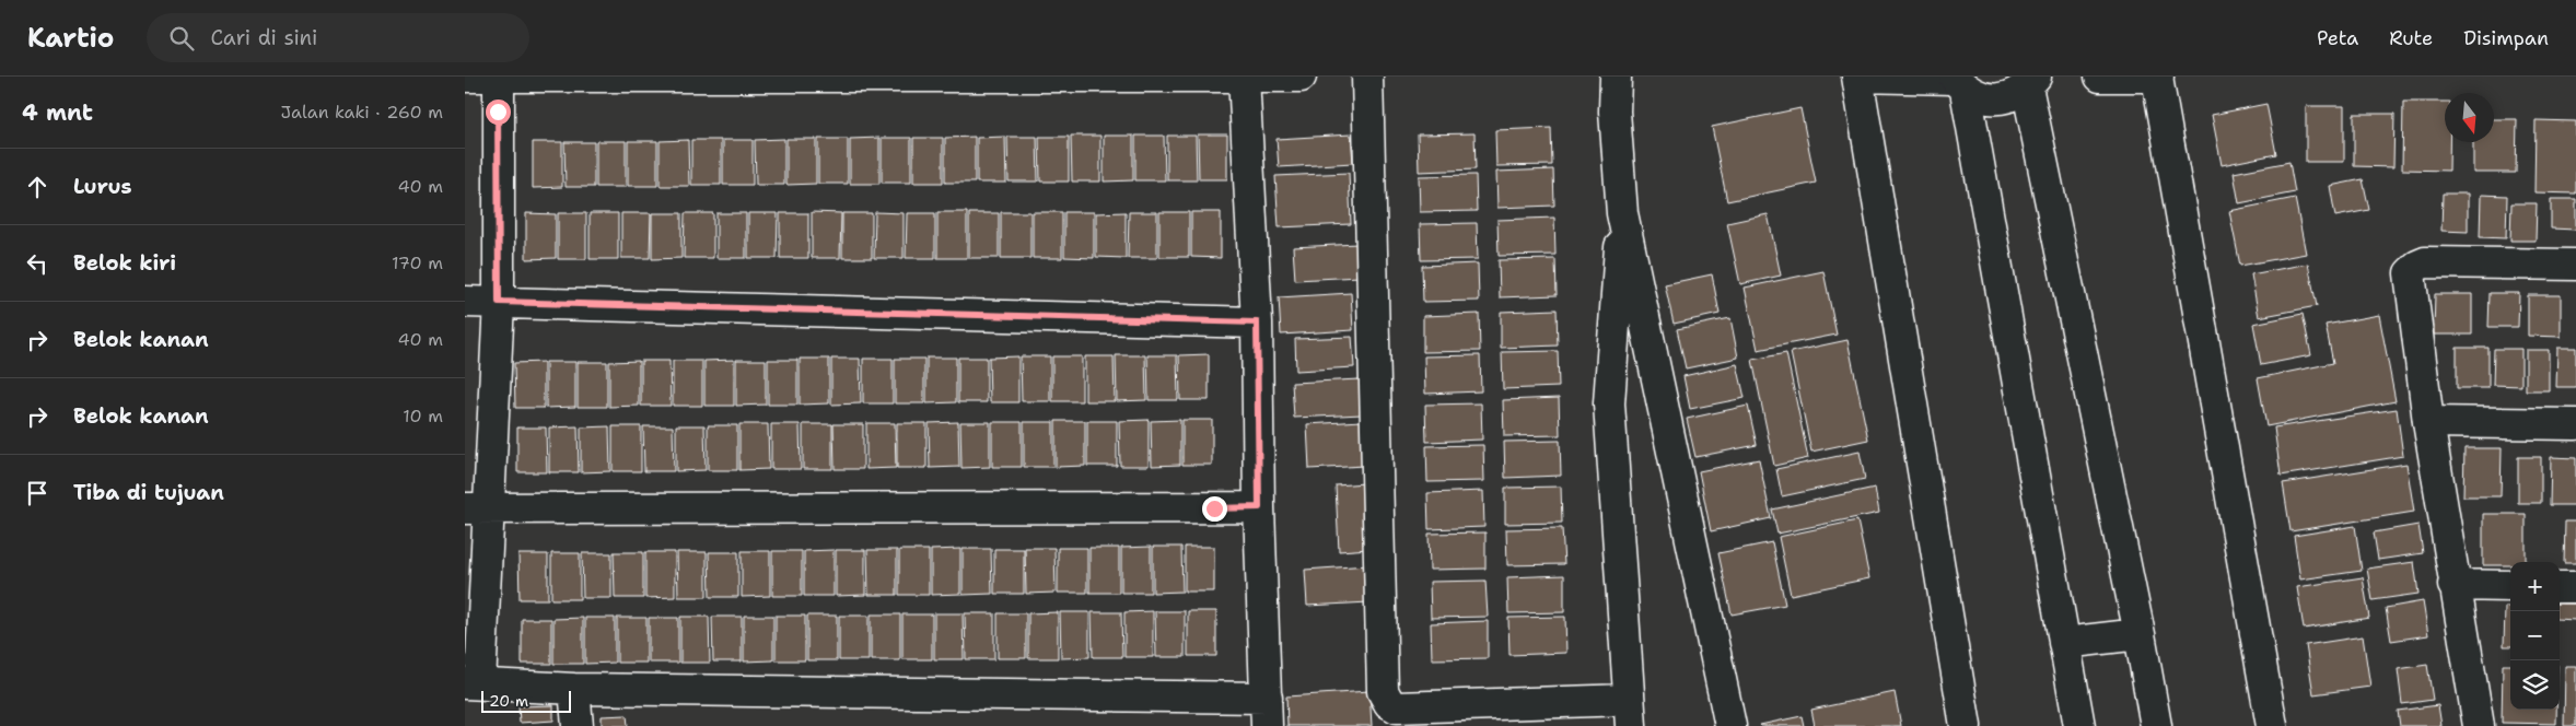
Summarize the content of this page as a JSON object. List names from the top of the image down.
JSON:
{
  "scale_bar": "20 m",
  "north": "bottom",
  "page": {
    "header": "Kartio",
    "search": "Cari di sini",
    "nav": ["Peta", "Rute", "Disimpan"],
    "heading": ["4 mnt", "Jalan kaki · 260 m"],
    "list": [
      ["Lurus", "40 m"],
      ["Belok kiri", "170 m"],
      ["Belok kanan", "40 m"],
      ["Belok kanan", "10 m"],
      "Tiba di tujuan"
    ],
    "map_buttons": ["+", "−"],
    "scale": "20 m"
  }
}
